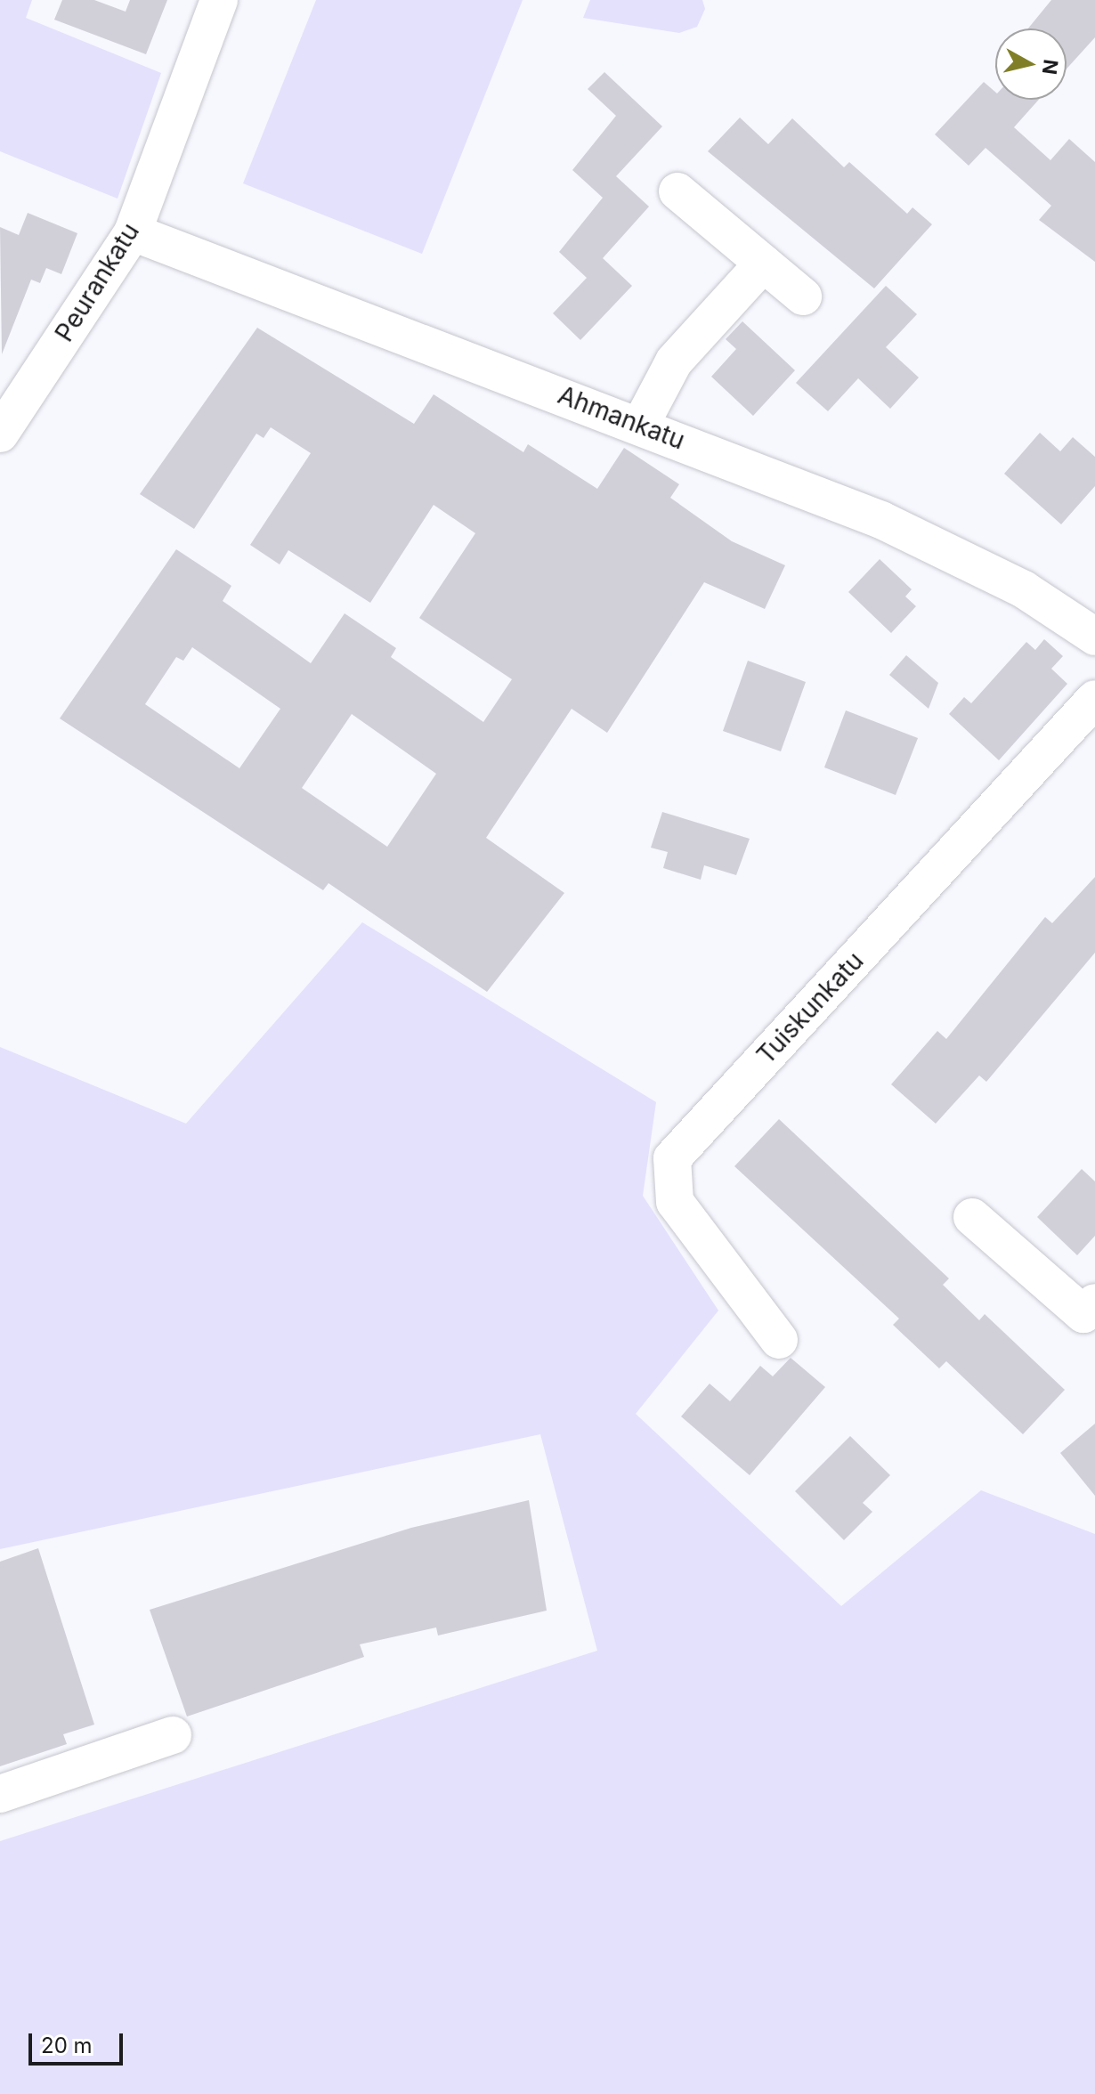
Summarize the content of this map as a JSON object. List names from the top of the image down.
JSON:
{
  "streets": {
    "street": ["Peurankatu", "Ahmankatu", "Tuiskunkatu"]
  },
  "crossings": [
    ["Peurankatu", "Ahmankatu"]
  ],
  "scale_bar": "20 m",
  "north": "right"
}
